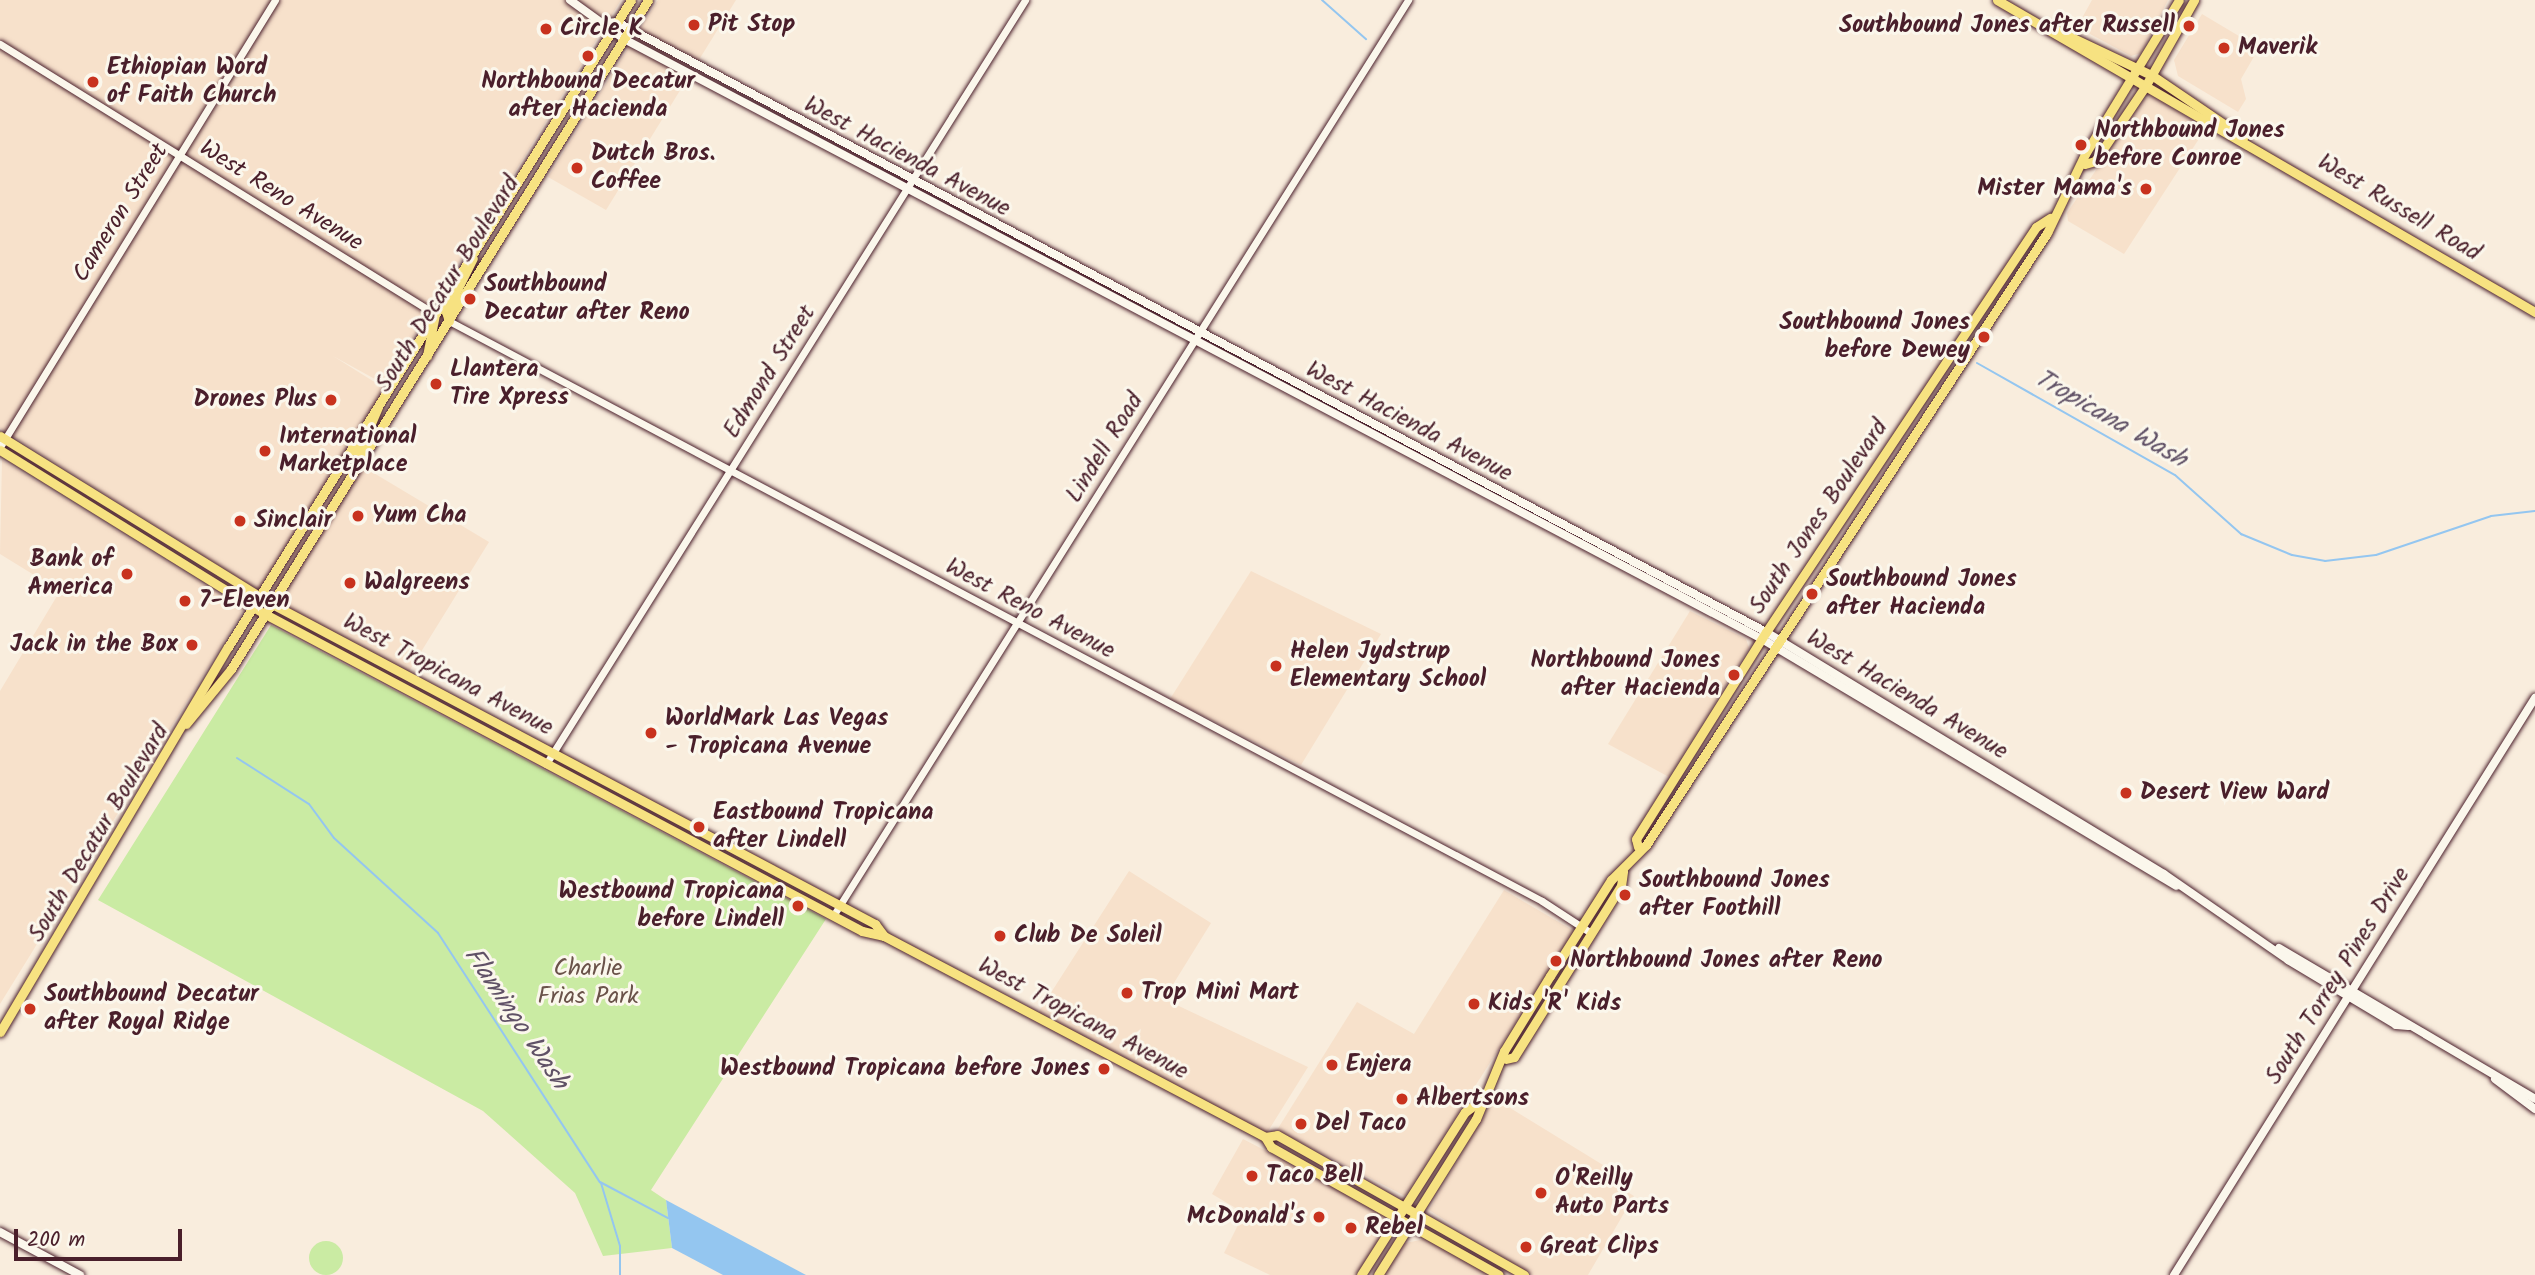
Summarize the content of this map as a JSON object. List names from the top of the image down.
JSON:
{
  "streets": {
    "main road": [
      "West Hacienda Avenue",
      "West Russell Road",
      "South Decatur Boulevard",
      "South Jones Boulevard",
      "West Tropicana Avenue",
      "South Torrey Pines Drive"
    ],
    "street": [
      "West Reno Avenue",
      "Cameron Street",
      "Edmond Street",
      "Lindell Road"
    ]
  },
  "crossings": [
    ["West Hacienda Avenue", "South Decatur Boulevard"],
    ["West Hacienda Avenue", "Edmond Street"],
    ["West Hacienda Avenue", "Lindell Road"],
    ["West Hacienda Avenue", "South Jones Boulevard"],
    ["West Hacienda Avenue", "South Torrey Pines Drive"],
    ["West Reno Avenue", "Cameron Street"],
    ["West Reno Avenue", "South Decatur Boulevard"],
    ["West Reno Avenue", "Edmond Street"],
    ["West Reno Avenue", "Lindell Road"],
    ["West Reno Avenue", "South Jones Boulevard"],
    ["West Russell Road", "South Jones Boulevard"],
    ["Cameron Street", "West Tropicana Avenue"],
    ["South Decatur Boulevard", "West Tropicana Avenue"],
    ["Edmond Street", "West Tropicana Avenue"],
    ["Lindell Road", "West Tropicana Avenue"],
    ["South Jones Boulevard", "West Tropicana Avenue"]
  ],
  "water": ["Tropicana Wash", "Flamingo Wash"],
  "parks": ["Charlie Frias Park"],
  "places": [
    "Pit Stop",
    "Southbound Jones after Russell",
    "Circle K",
    "Maverik",
    "Northbound Decatur after Hacienda",
    "Ethiopian Word of Faith Church",
    "Northbound Jones before Conroe",
    "Dutch Bros. Coffee",
    "Mister Mama's",
    "Southbound Decatur after Reno",
    "Southbound Jones before Dewey",
    "Llantera Tire Xpress",
    "Drones Plus",
    "International Marketplace",
    "Yum Cha",
    "Sinclair",
    "Bank of America",
    "Walgreens",
    "Southbound Jones after Hacienda",
    "7-Eleven",
    "Jack in the Box",
    "Helen Jydstrup Elementary School",
    "Northbound Jones after Hacienda",
    "WorldMark Las Vegas - Tropicana Avenue",
    "Desert View Ward",
    "Eastbound Tropicana after Lindell",
    "Southbound Jones after Foothill",
    "Westbound Tropicana before Lindell",
    "Club De Soleil",
    "Northbound Jones after Reno",
    "Trop Mini Mart",
    "Kids 'R' Kids",
    "Southbound Decatur after Royal Ridge",
    "Enjera",
    "Westbound Tropicana before Jones",
    "Albertsons",
    "Del Taco",
    "Taco Bell",
    "O'Reilly Auto Parts",
    "McDonald's",
    "Rebel",
    "Great Clips"
  ],
  "scale_bar": "200 m"
}
